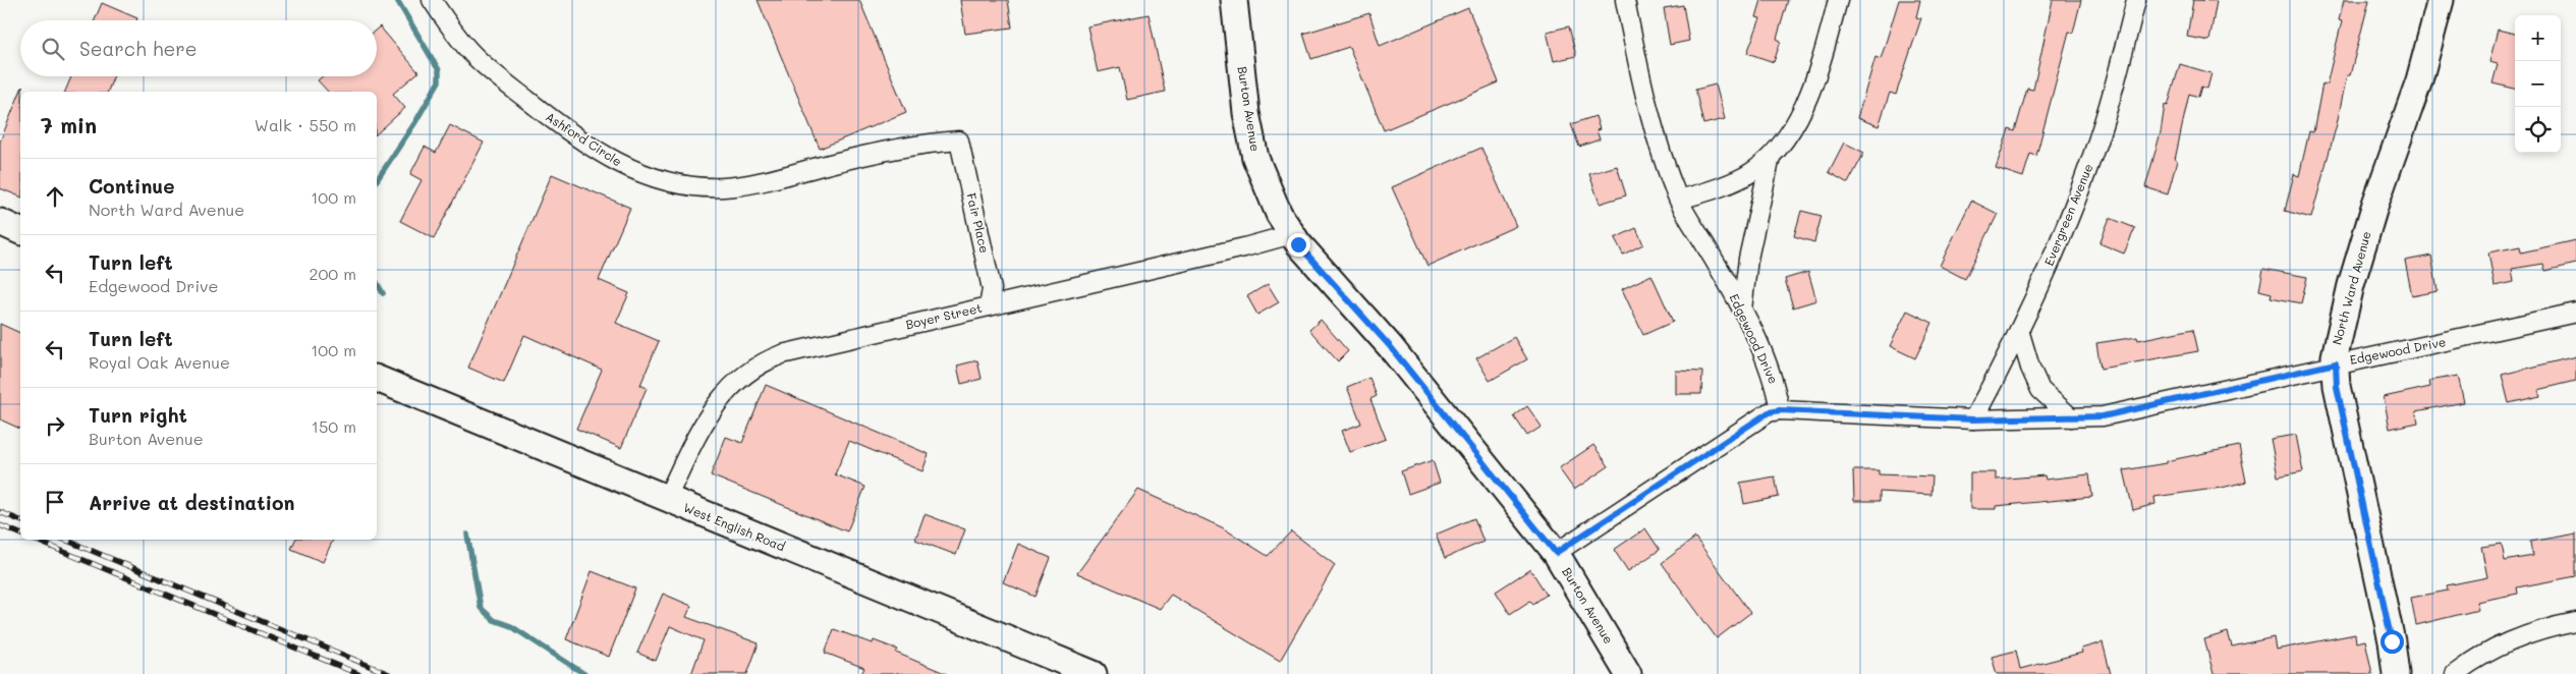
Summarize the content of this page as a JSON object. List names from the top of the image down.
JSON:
{
  "streets": {
    "street": [
      "Burton Avenue",
      "Ashford Circle",
      "Evergreen Avenue",
      "Fair Place",
      "North Ward Avenue",
      "Boyer Street",
      "Edgewood Drive",
      "West English Road"
    ]
  },
  "crossings": [
    ["Burton Avenue", "Boyer Street"],
    ["Ashford Circle", "Fair Place"],
    ["Evergreen Avenue", "Edgewood Drive"],
    ["Fair Place", "Boyer Street"],
    ["North Ward Avenue", "Edgewood Drive"],
    ["Boyer Street", "West English Road"]
  ],
  "page": {
    "map_buttons": ["+", "−"],
    "search": "Search here",
    "heading": ["7 min", "Walk · 550 m"],
    "list": [
      ["Continue", "North Ward Avenue", "100 m"],
      ["Turn left", "Edgewood Drive", "200 m"],
      ["Turn left", "Royal Oak Avenue", "100 m"],
      ["Turn right", "Burton Avenue", "150 m"],
      "Arrive at destination"
    ]
  }
}
